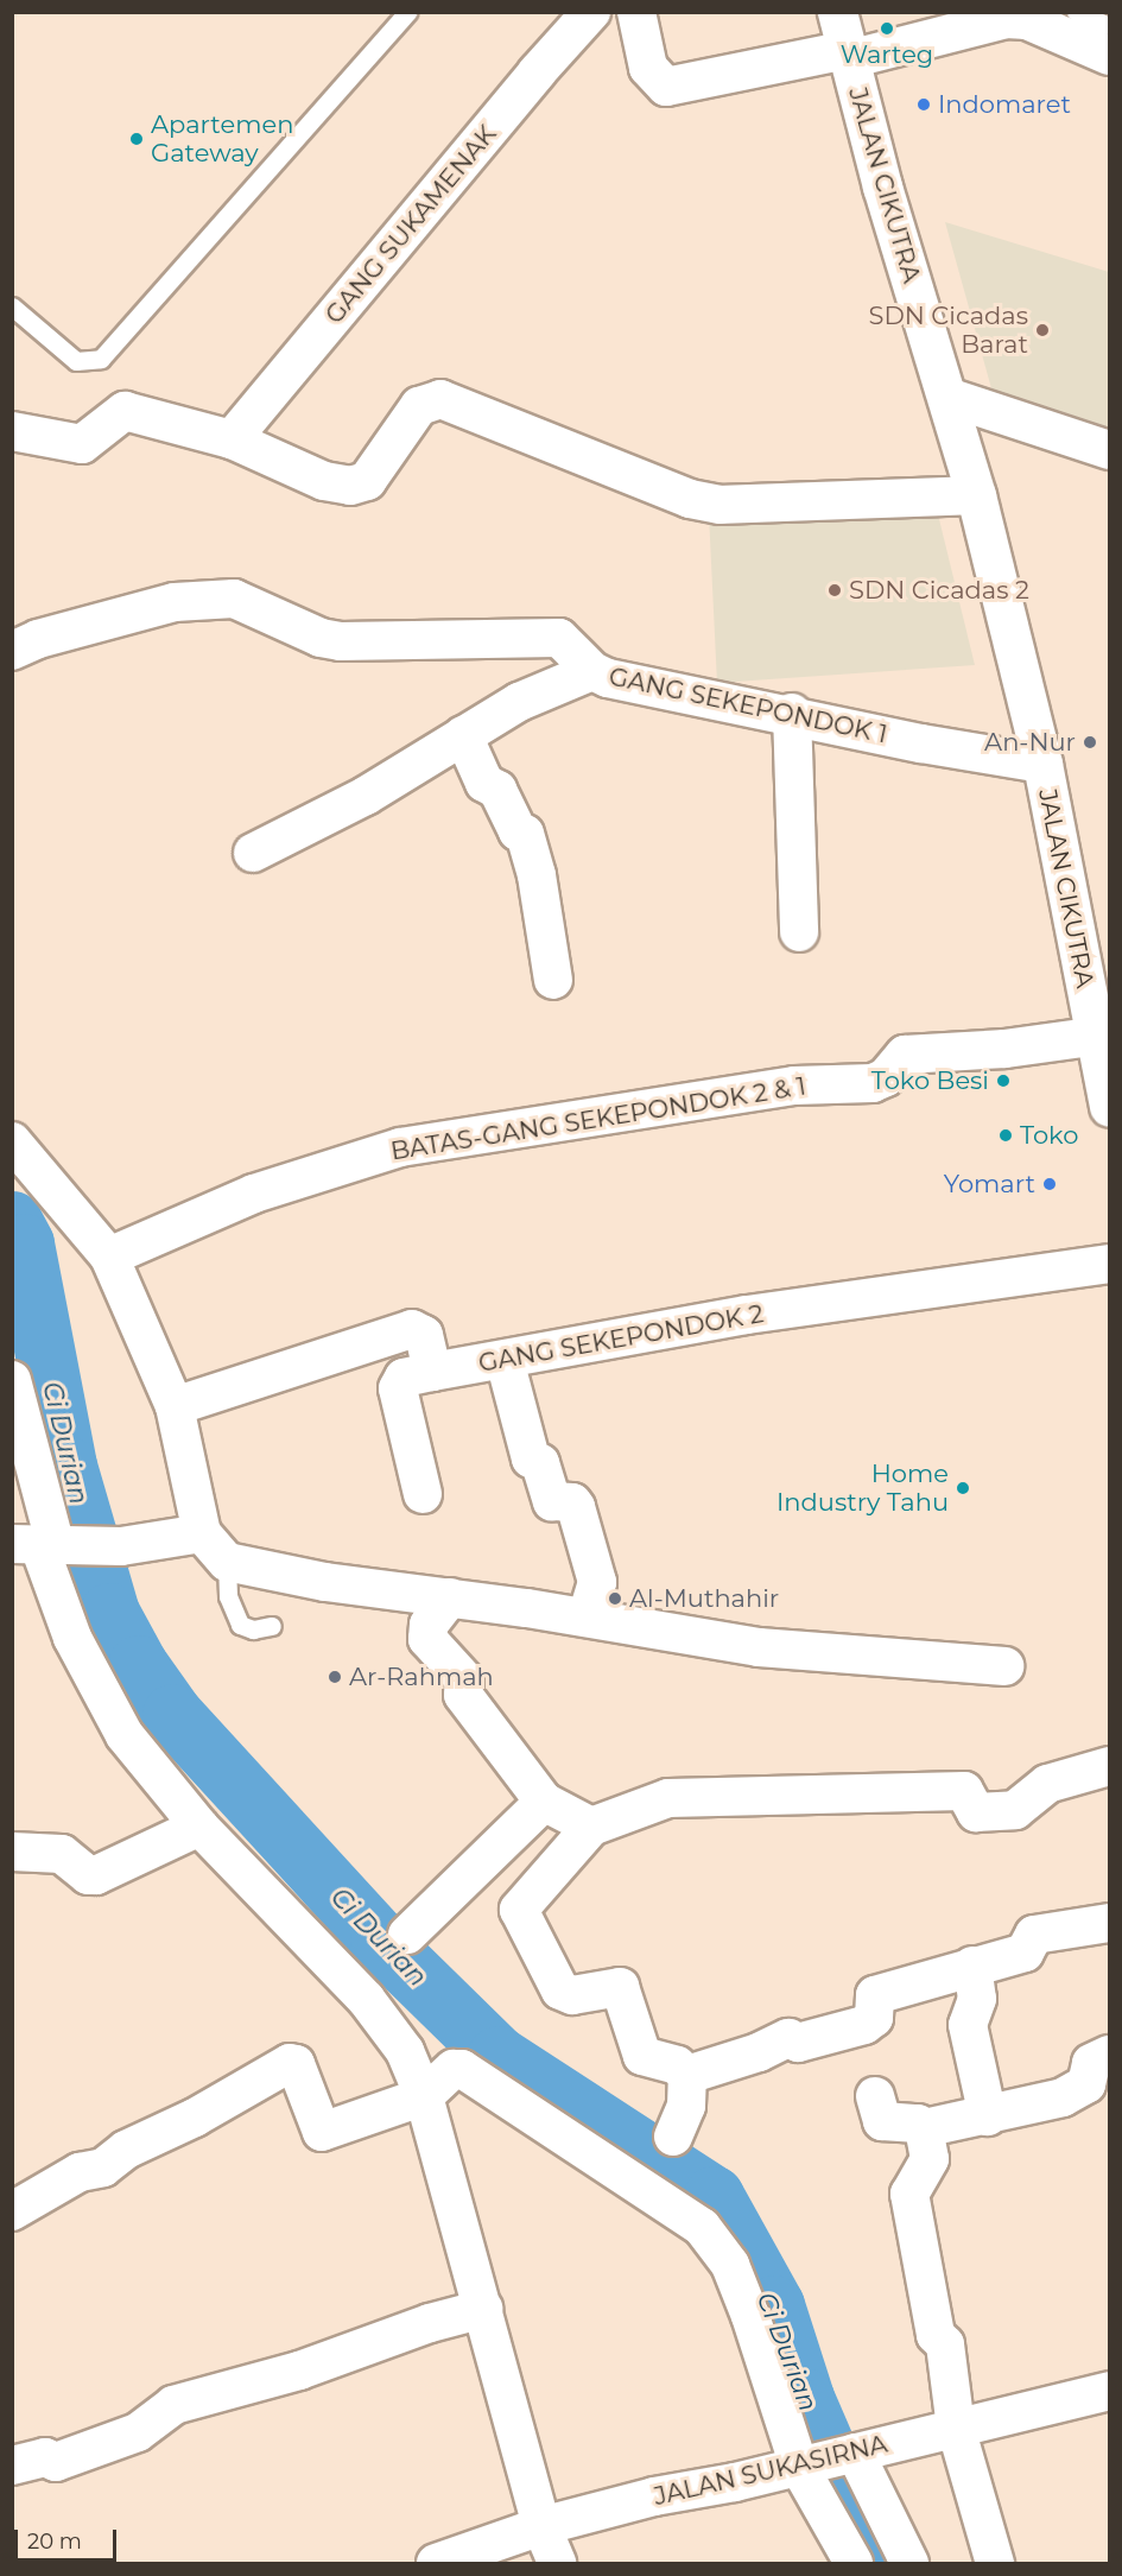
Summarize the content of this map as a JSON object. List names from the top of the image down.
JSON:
{
  "streets": {
    "main road": ["JALAN CIKUTRA"],
    "street": [
      "GANG SUKAMENAK",
      "GANG SEKEPONDOK 1",
      "BATAS-GANG SEKEPONDOK 2 & 1",
      "GANG SEKEPONDOK 2",
      "JALAN SUKASIRNA"
    ]
  },
  "crossings": [
    ["JALAN CIKUTRA", "GANG SEKEPONDOK 1"],
    ["JALAN CIKUTRA", "BATAS-GANG SEKEPONDOK 2 & 1"]
  ],
  "water": ["Ci Durian"],
  "places": [
    "Warteg",
    "Indomaret",
    "Apartemen Gateway",
    "SDN Cicadas Barat",
    "SDN Cicadas 2",
    "An-Nur",
    "Toko Besi",
    "Toko",
    "Yomart",
    "Home Industry Tahu",
    "Al-Muthahir",
    "Ar-Rahmah"
  ],
  "scale_bar": "20 m"
}
